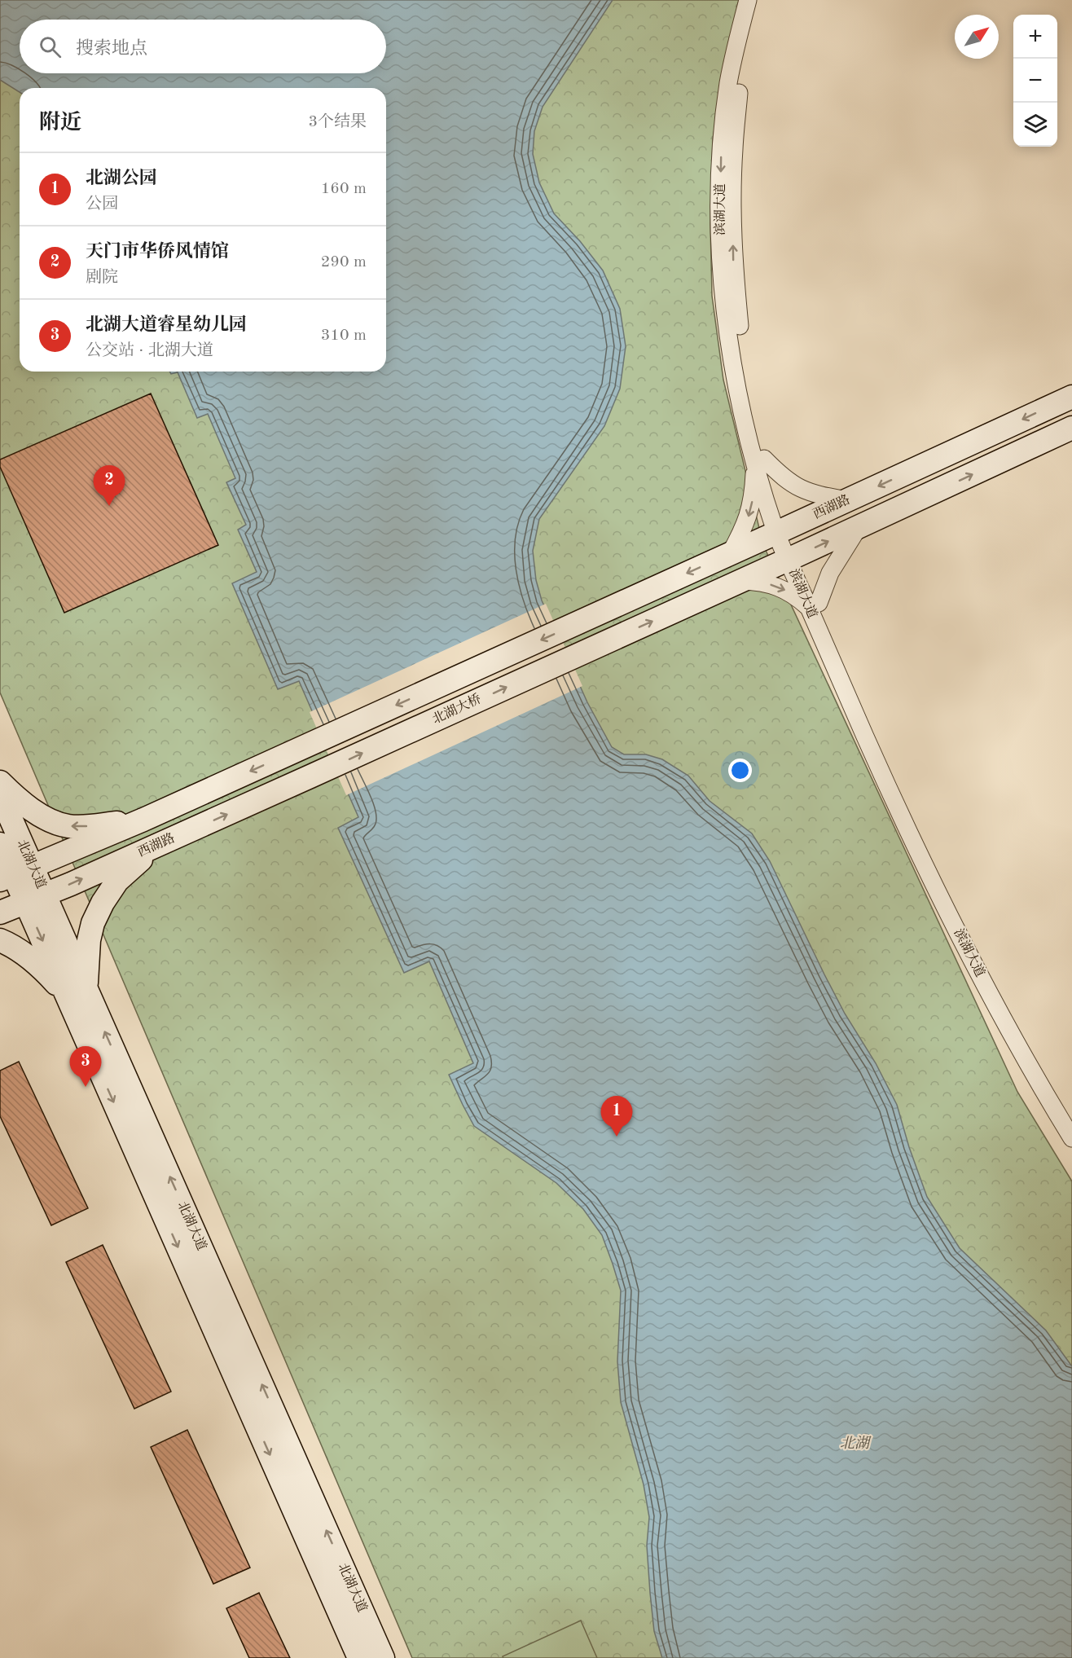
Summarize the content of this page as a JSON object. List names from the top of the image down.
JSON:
{
  "streets": {
    "main road": ["西湖路", "北湖大桥", "北湖大道"],
    "street": ["滨湖大道"]
  },
  "crossings": [
    ["滨湖大道", "西湖路"],
    ["西湖路", "北湖大桥"],
    ["西湖路", "北湖大道"]
  ],
  "one_way": ["北湖大桥"],
  "water": ["北湖"],
  "north": "top right",
  "page": {
    "map_buttons": ["+", "−"],
    "search": "搜索地点",
    "heading": ["附近", "3个结果"],
    "list": [
      {
        "mark": "1",
        "name": "北湖公园",
        "note": "公园",
        "value": "160 m"
      },
      {
        "mark": "2",
        "name": "天门市华侨风情馆",
        "note": "剧院",
        "value": "290 m"
      },
      {
        "mark": "3",
        "name": "北湖大道睿星幼儿园",
        "note": "公交站 · 北湖大道",
        "value": "310 m"
      }
    ],
    "pins": ["2", "3", "1"]
  }
}
